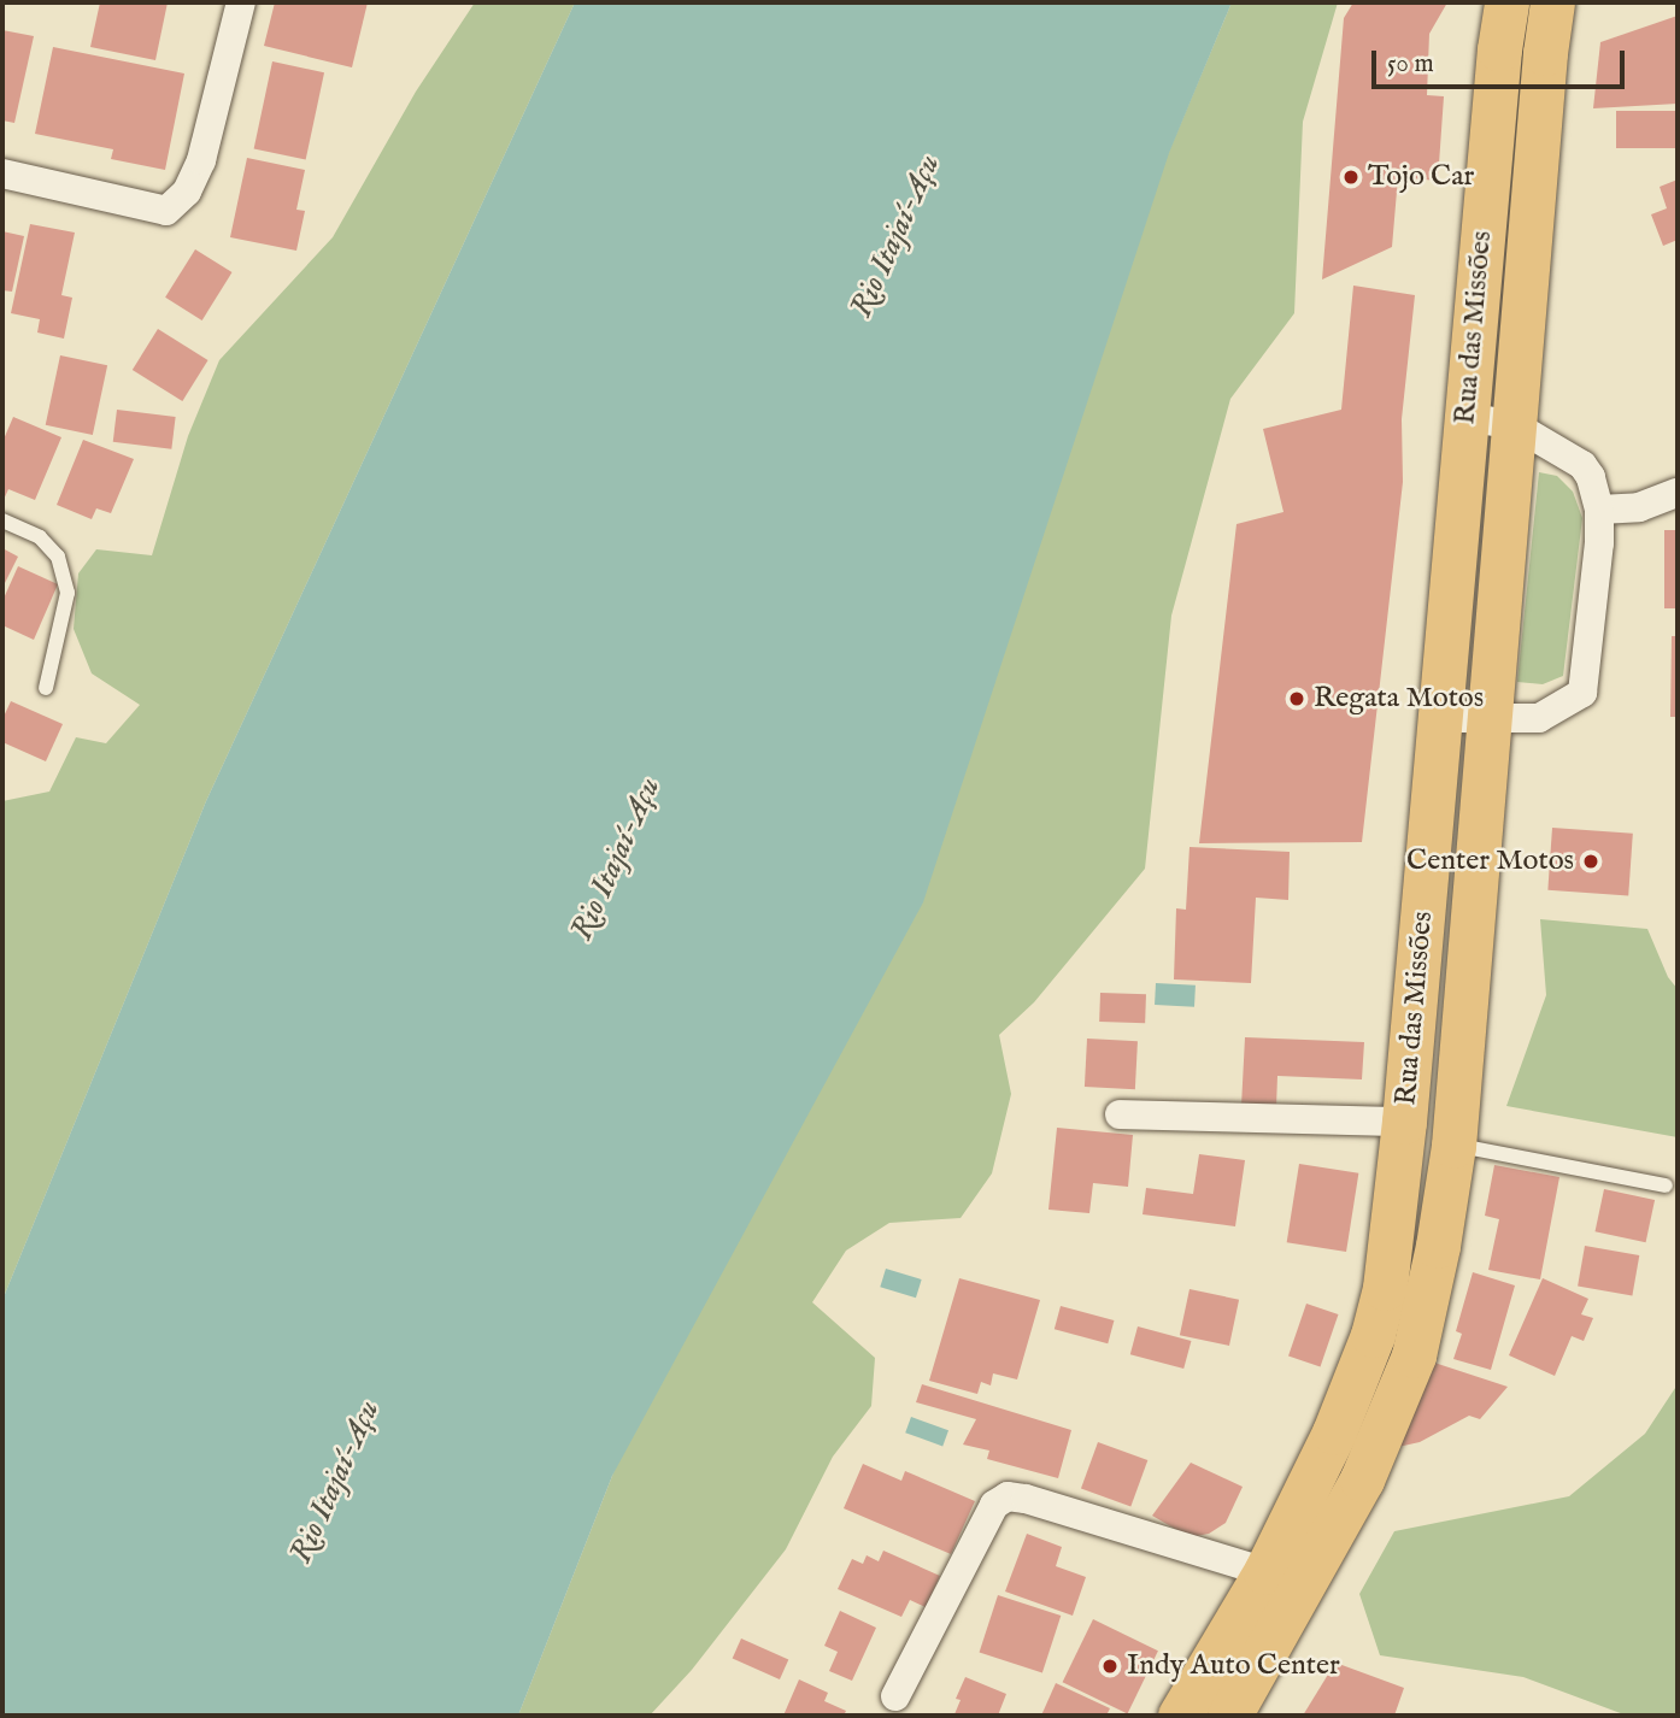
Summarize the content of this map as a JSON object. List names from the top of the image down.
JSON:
{
  "streets": {
    "main road": ["Rua das Missões"]
  },
  "water": ["Rio Itajaí-Açu"],
  "places": [
    "Tojo Car",
    "Regata Motos",
    "Center Motos",
    "Indy Auto Center"
  ],
  "scale_bar": "50 m"
}
